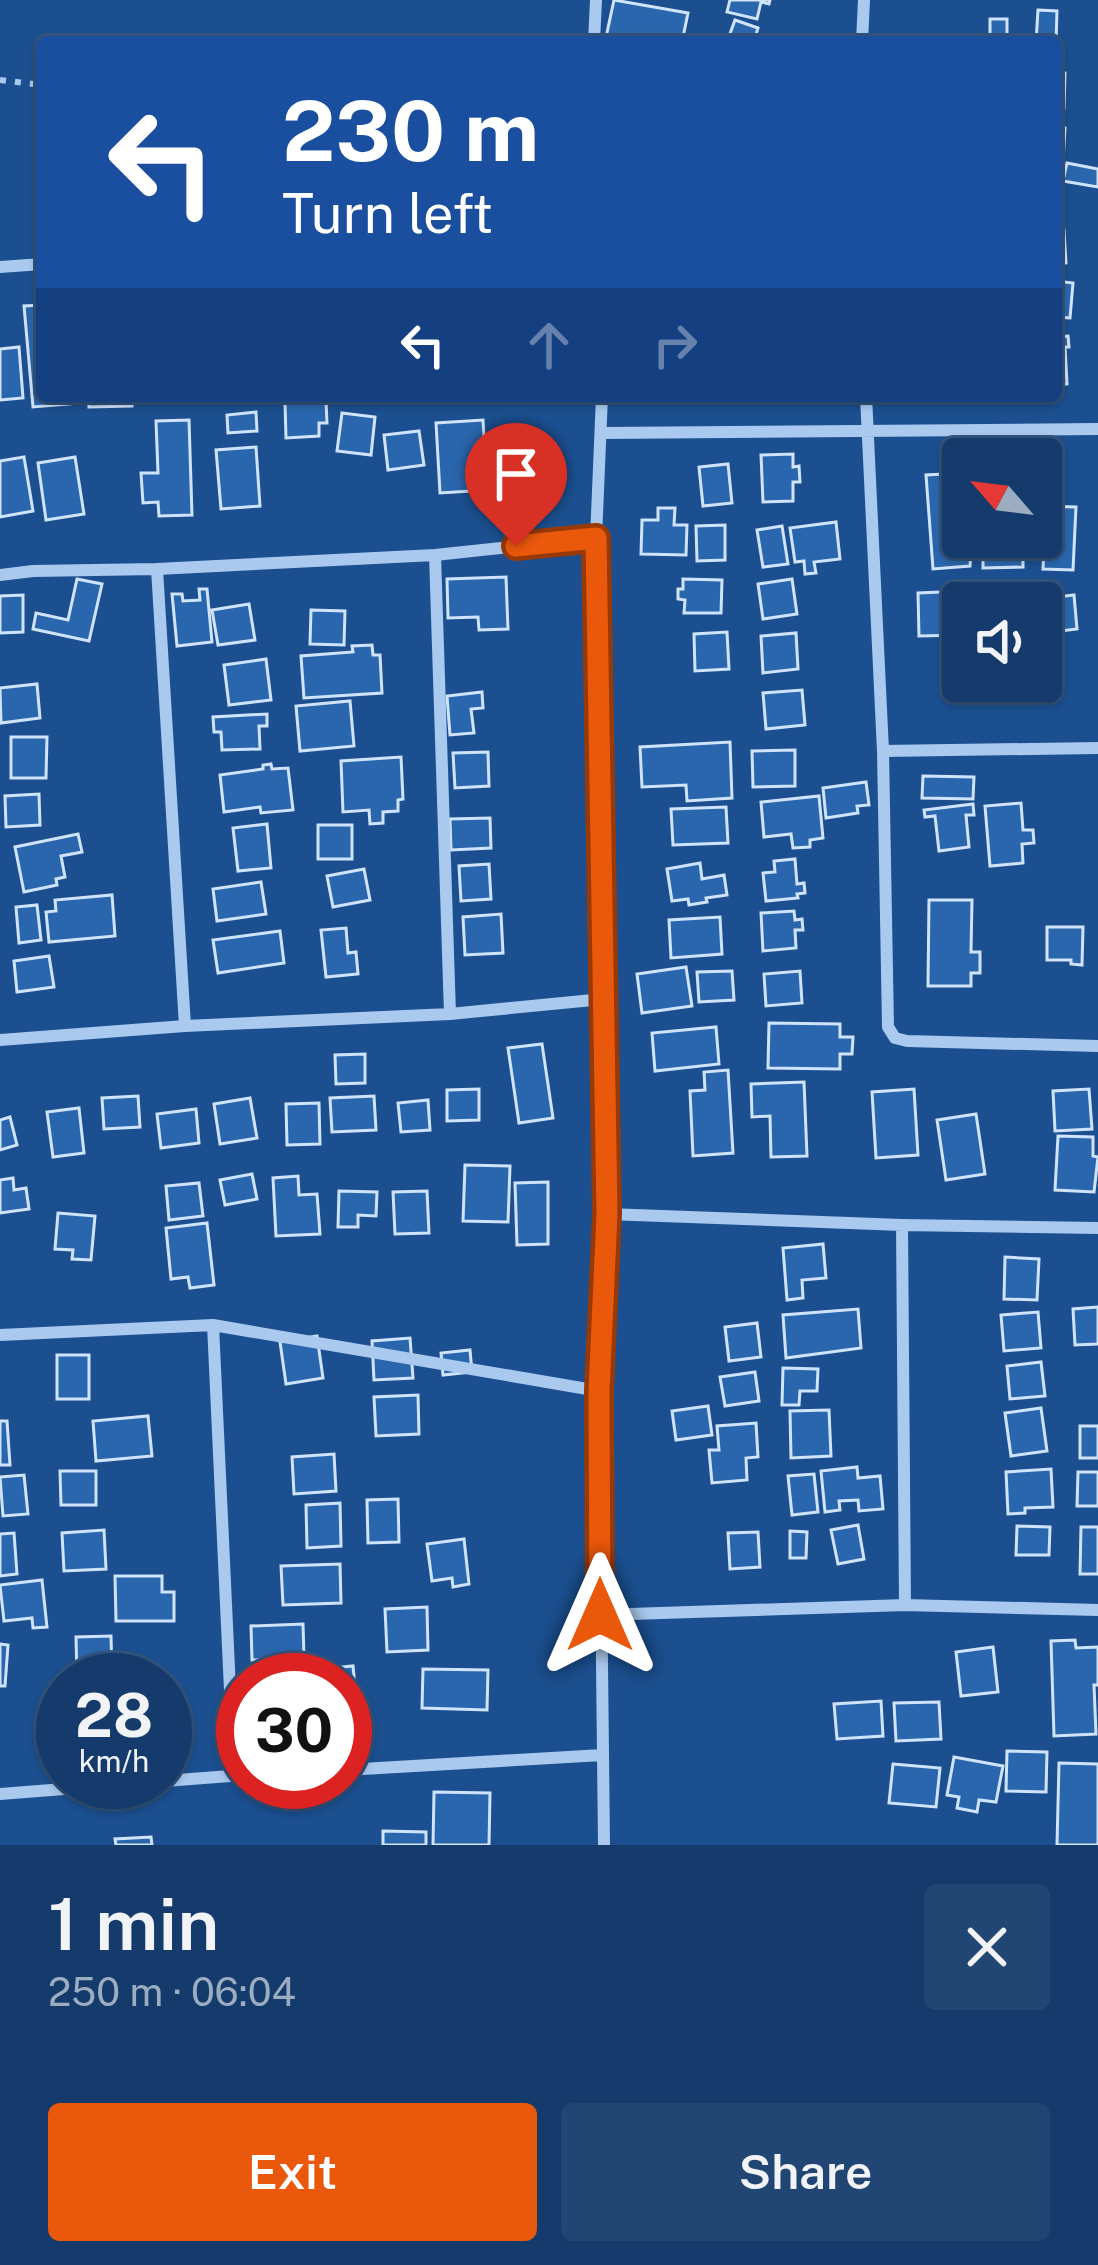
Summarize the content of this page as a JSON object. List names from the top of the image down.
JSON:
{
  "north": "top left",
  "page": {
    "turn": ["230 m", "Turn left"],
    "speed": "28 km/h",
    "limit": "30",
    "heading": ["1 min", "250 m · 06:04"],
    "buttons": ["Exit", "Share"]
  }
}
